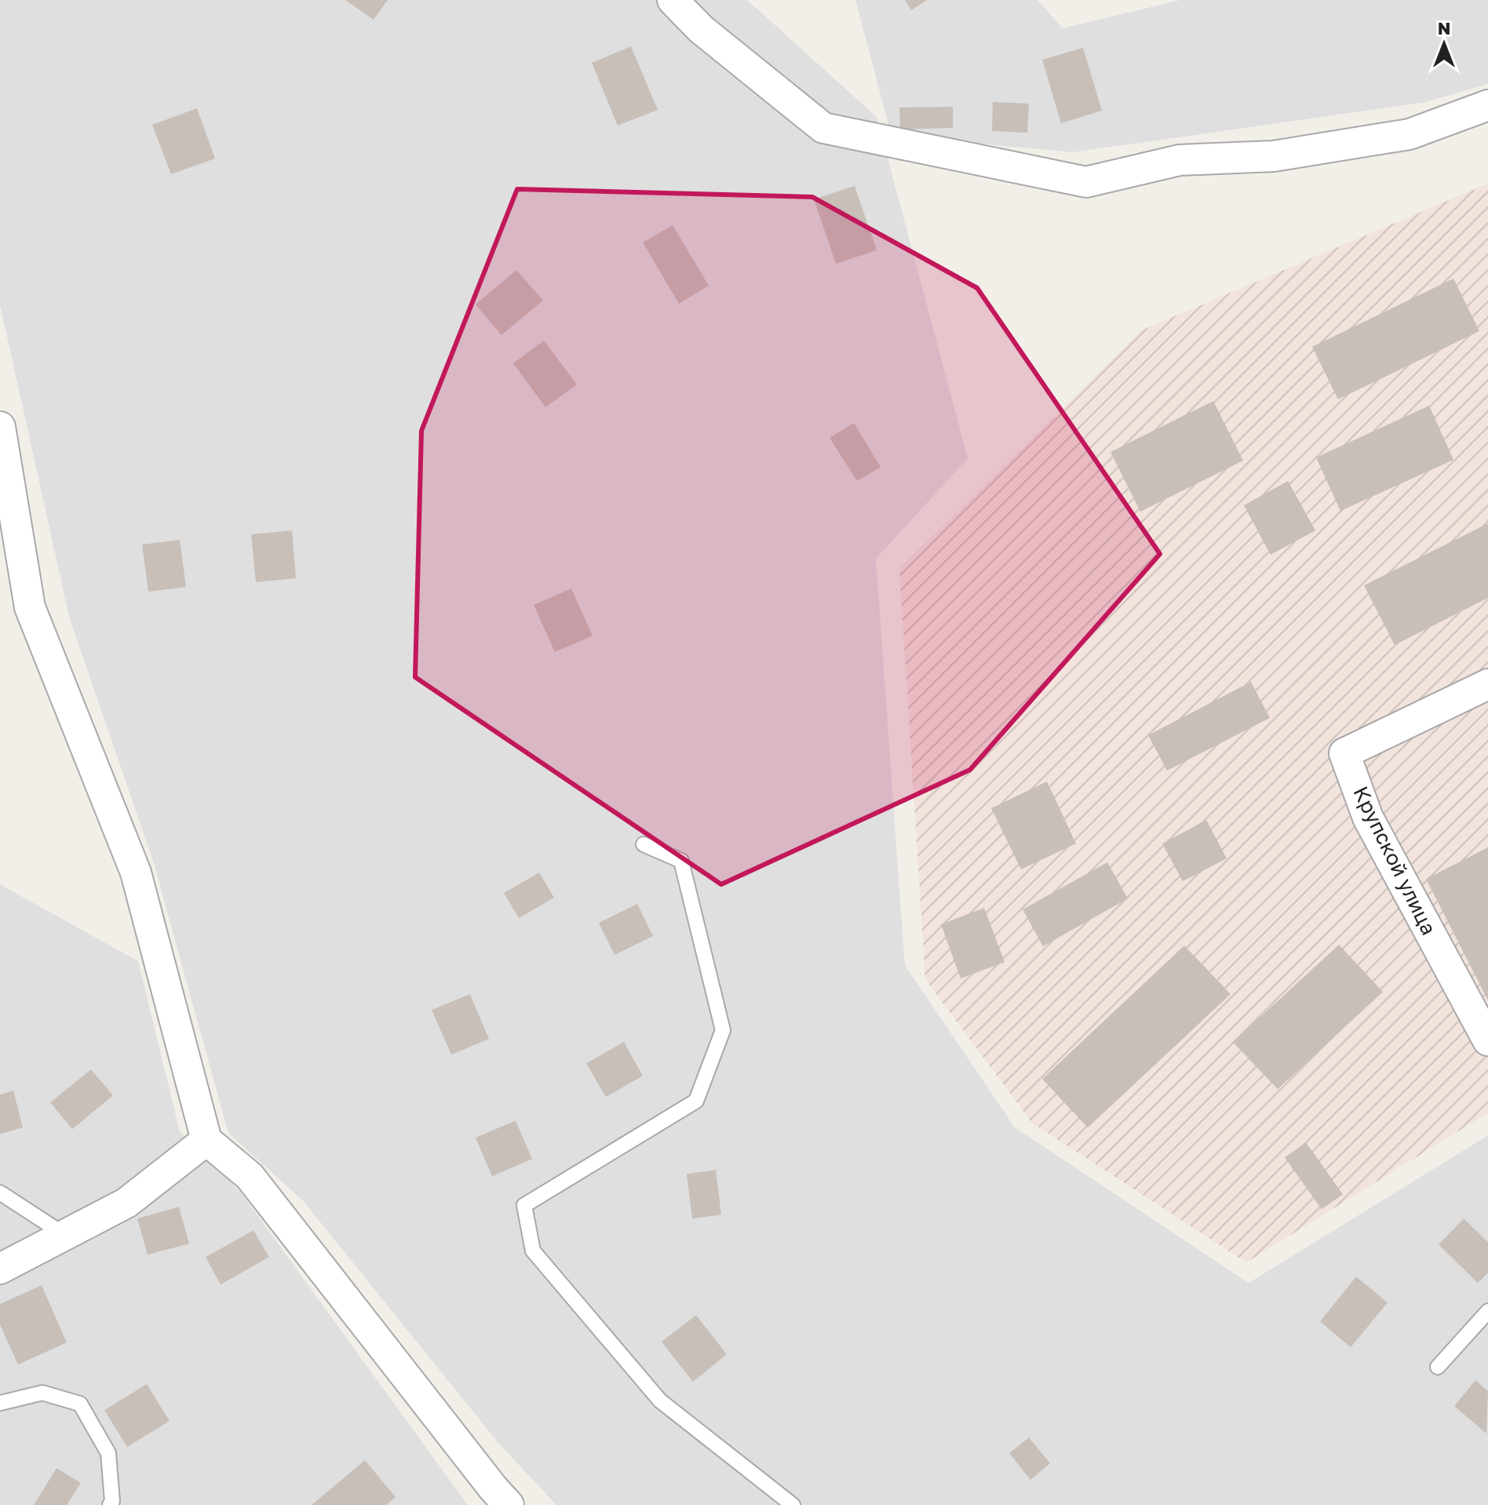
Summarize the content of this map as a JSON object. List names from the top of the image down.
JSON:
{
  "streets": {
    "street": ["Крупской улица"]
  },
  "north": "top"
}
